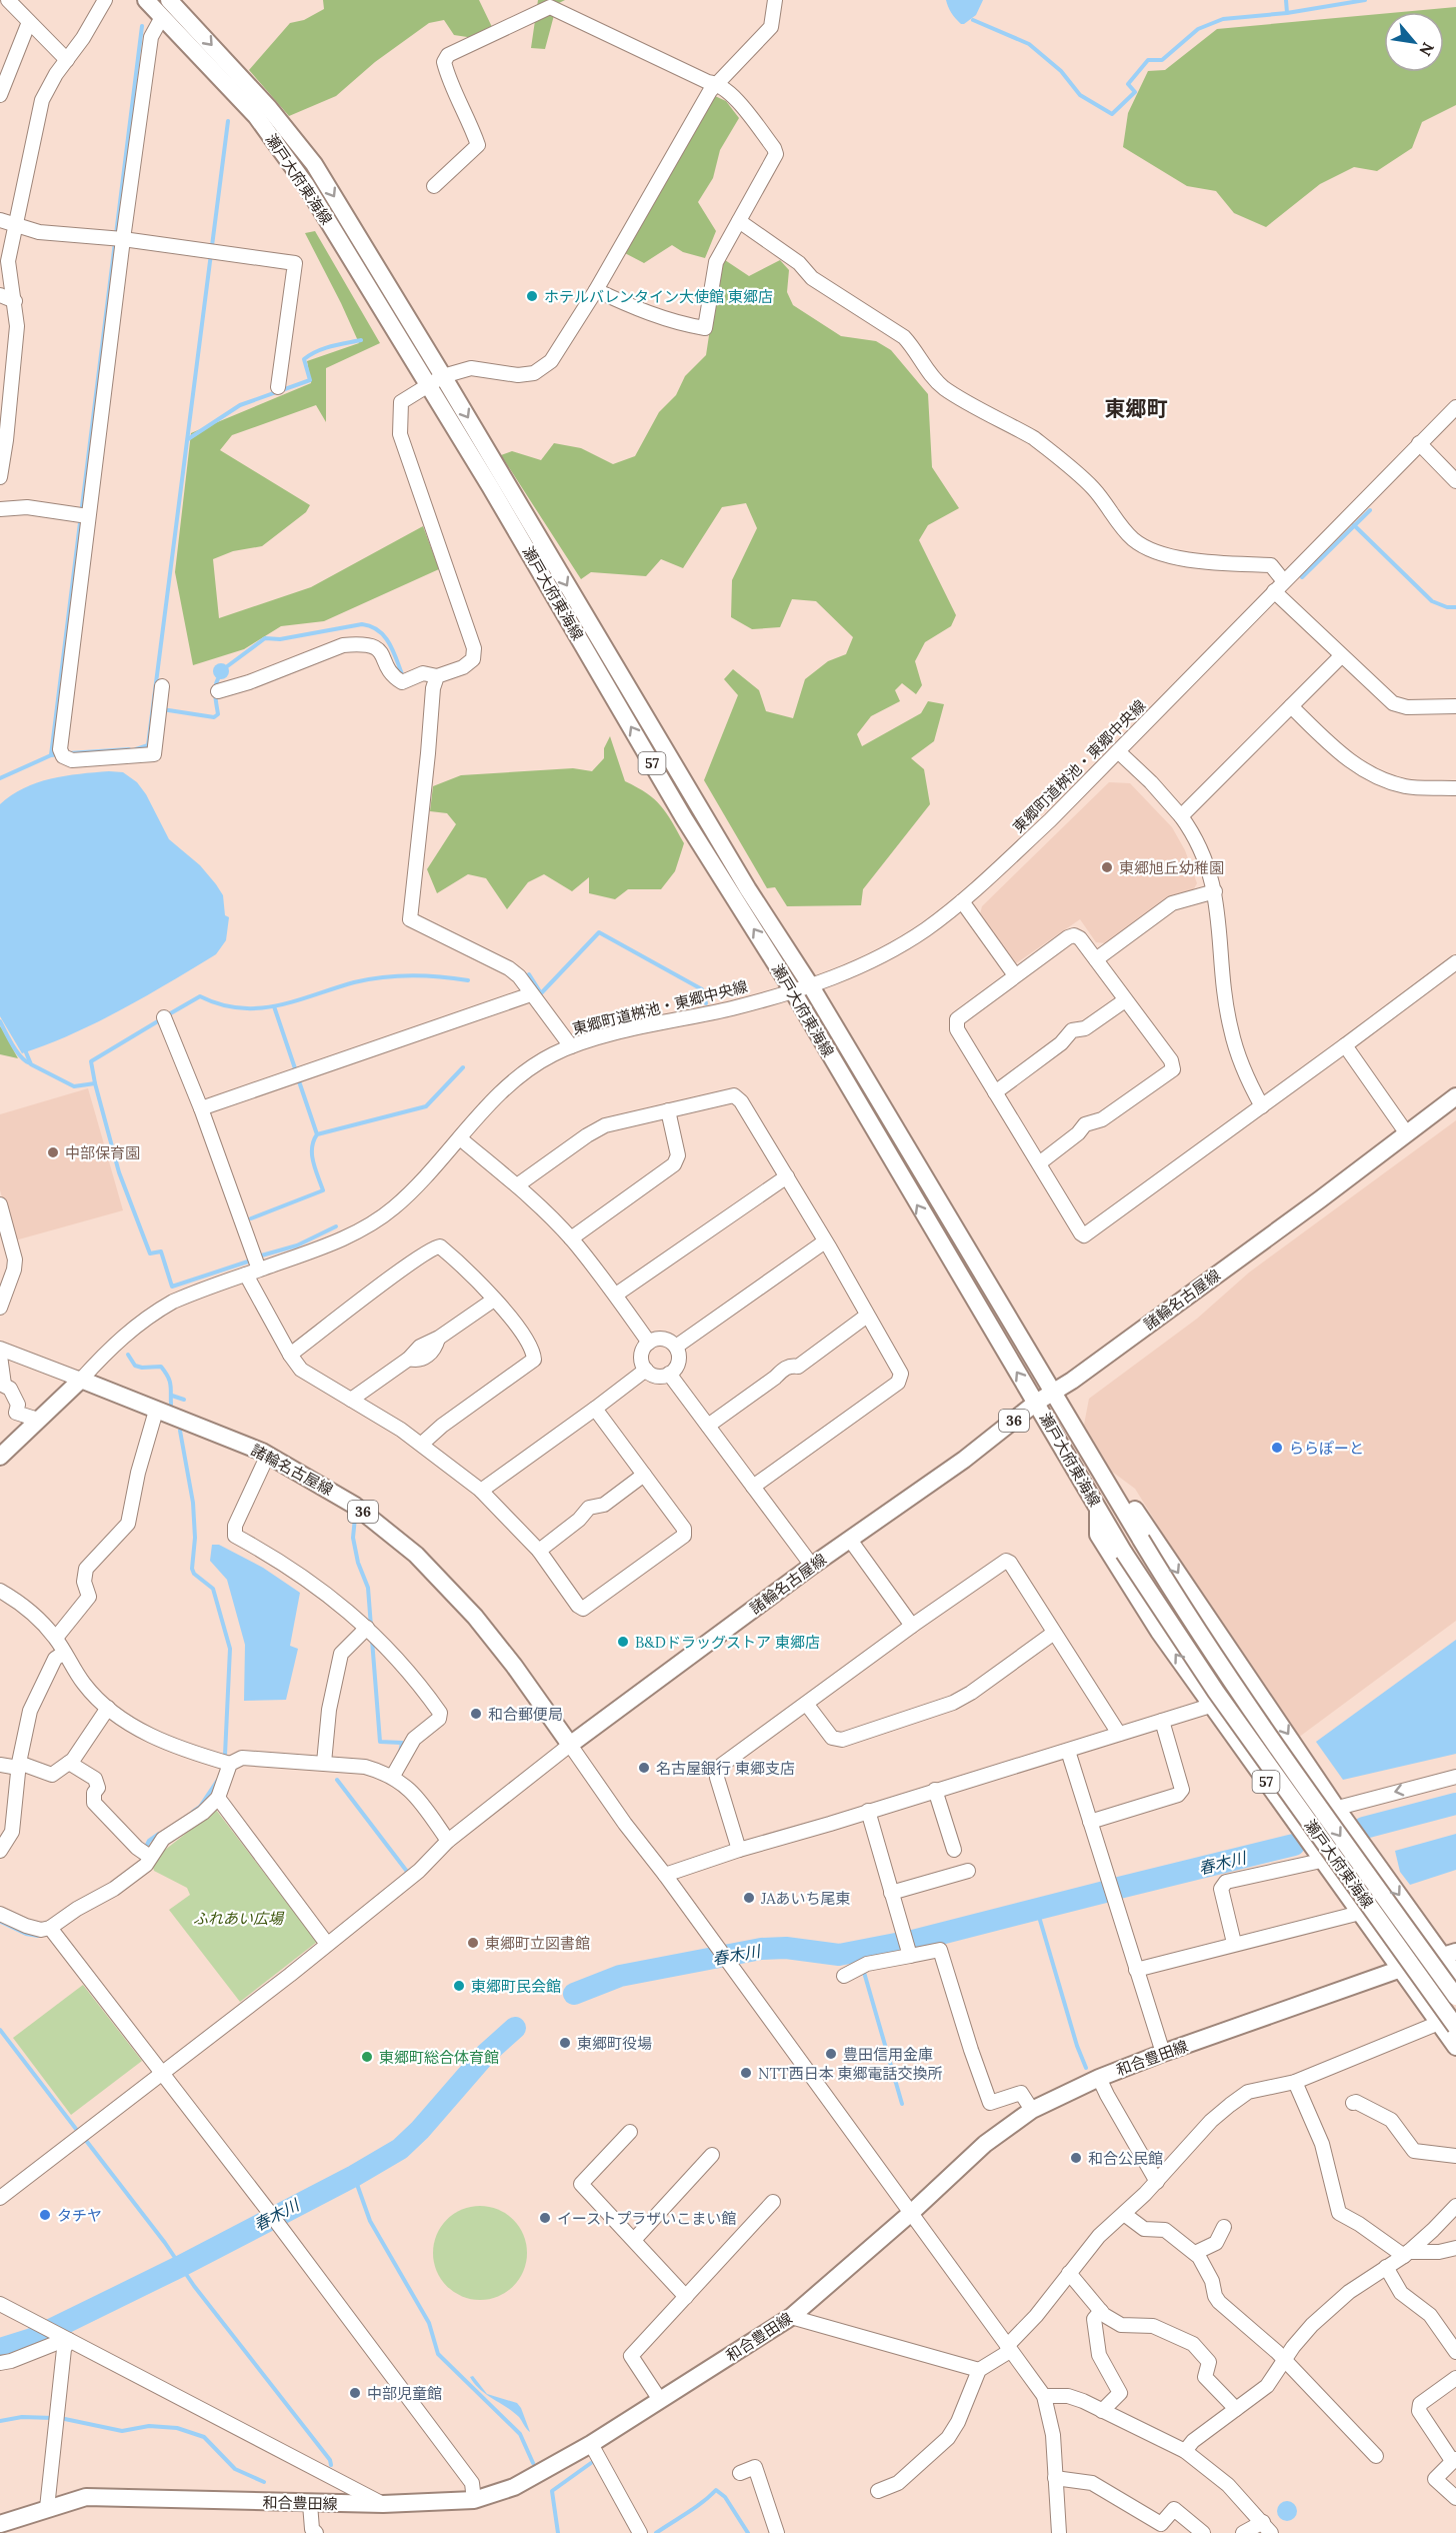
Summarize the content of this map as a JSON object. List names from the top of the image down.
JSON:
{
  "streets": {
    "main road": [
      "瀬戸大府東海線",
      "57",
      "諸輪名古屋線",
      "36",
      "和合豊田線"
    ],
    "street": ["東郷町道桝池・東郷中央線"]
  },
  "crossings": [
    ["瀬戸大府東海線", "57"],
    ["瀬戸大府東海線", "東郷町道桝池・東郷中央線"],
    ["瀬戸大府東海線", "諸輪名古屋線"],
    ["57", "和合豊田線"],
    ["東郷町道桝池・東郷中央線", "諸輪名古屋線"]
  ],
  "districts": ["東郷町"],
  "water": ["春木川"],
  "parks": ["ふれあい広場"],
  "places": [
    "ホテルバレンタイン大使館 東郷店",
    "東郷旭丘幼稚園",
    "中部保育園",
    "ららぽーと",
    "B&Dドラッグストア 東郷店",
    "和合郵便局",
    "名古屋銀行 東郷支店",
    "JAあいち尾東",
    "東郷町立図書館",
    "東郷町民会館",
    "東郷町役場",
    "豊田信用金庫",
    "東郷町総合体育館",
    "NTT西日本 東郷電話交換所",
    "和合公民館",
    "タチヤ",
    "イーストプラザいこまい館",
    "中部児童館"
  ],
  "north": "bottom right"
}
